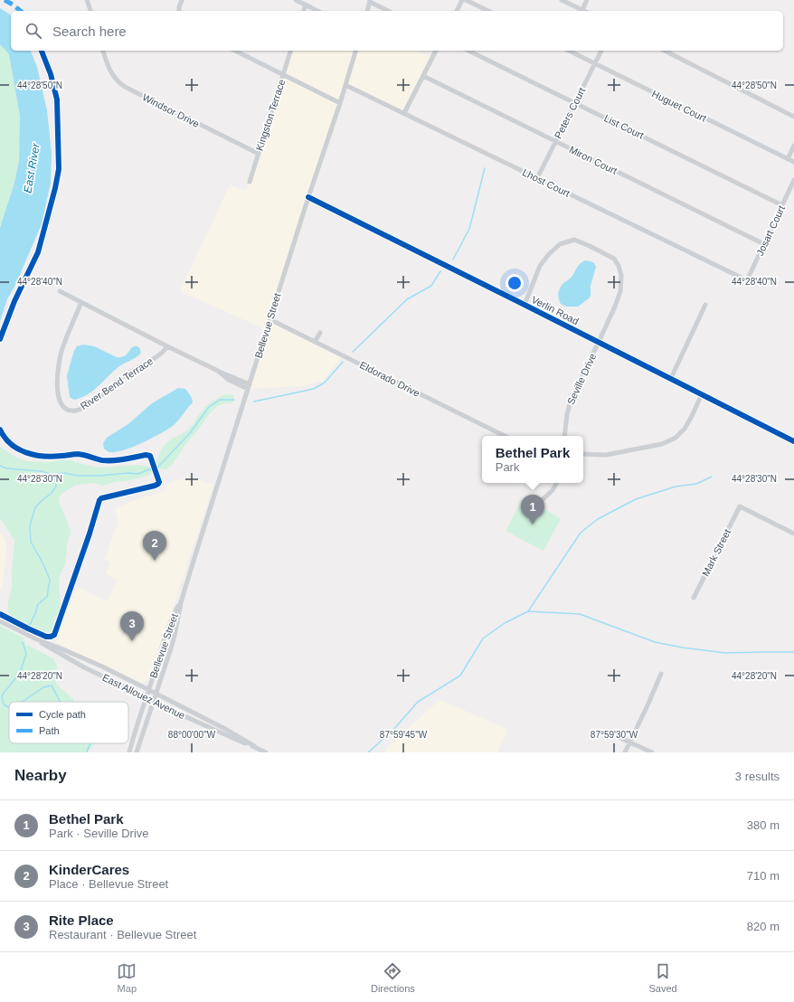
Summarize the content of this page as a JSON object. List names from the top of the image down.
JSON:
{
  "streets": {
    "street": [
      "Huguet Court",
      "Windsor Drive",
      "Peters Court",
      "Kingston Terrace",
      "List Court",
      "Miron Court",
      "Lhost Court",
      "Josart Court",
      "Verlin Road",
      "Bellevue Street",
      "Eldorado Drive",
      "Seville Drive",
      "River Bend Terrace",
      "Mark Street",
      "East Allouez Avenue"
    ]
  },
  "crossings": [
    ["Huguet Court", "Peters Court"],
    ["Windsor Drive", "Kingston Terrace"],
    ["Peters Court", "List Court"],
    ["Peters Court", "Miron Court"],
    ["Peters Court", "Lhost Court"],
    ["List Court", "Josart Court"],
    ["Miron Court", "Josart Court"],
    ["Lhost Court", "Josart Court"],
    ["Lhost Court", "Bellevue Street"],
    ["Verlin Road", "Bellevue Street"],
    ["Verlin Road", "Seville Drive"],
    ["Bellevue Street", "Eldorado Drive"],
    ["Bellevue Street", "East Allouez Avenue"]
  ],
  "water": ["East River"],
  "legend": ["Cycle path", "Path"],
  "page": {
    "search": "Search here",
    "popup": ["Bethel Park", "Park"],
    "pins": ["1", "2", "3"],
    "heading": ["Nearby", "3 results"],
    "list": [
      {
        "mark": "1",
        "name": "Bethel Park",
        "note": "Park · Seville Drive",
        "value": "380 m"
      },
      {
        "mark": "2",
        "name": "KinderCares",
        "note": "Place · Bellevue Street",
        "value": "710 m"
      },
      {
        "mark": "3",
        "name": "Rite Place",
        "note": "Restaurant · Bellevue Street",
        "value": "820 m"
      }
    ],
    "nav": ["Map", "Directions", "Saved"]
  },
  "coordinates": [
    "44°28'50\"N",
    "44°28'40\"N",
    "44°28'30\"N",
    "44°28'20\"N",
    "88°00'00\"W",
    "87°59'45\"W",
    "87°59'30\"W"
  ]
}
